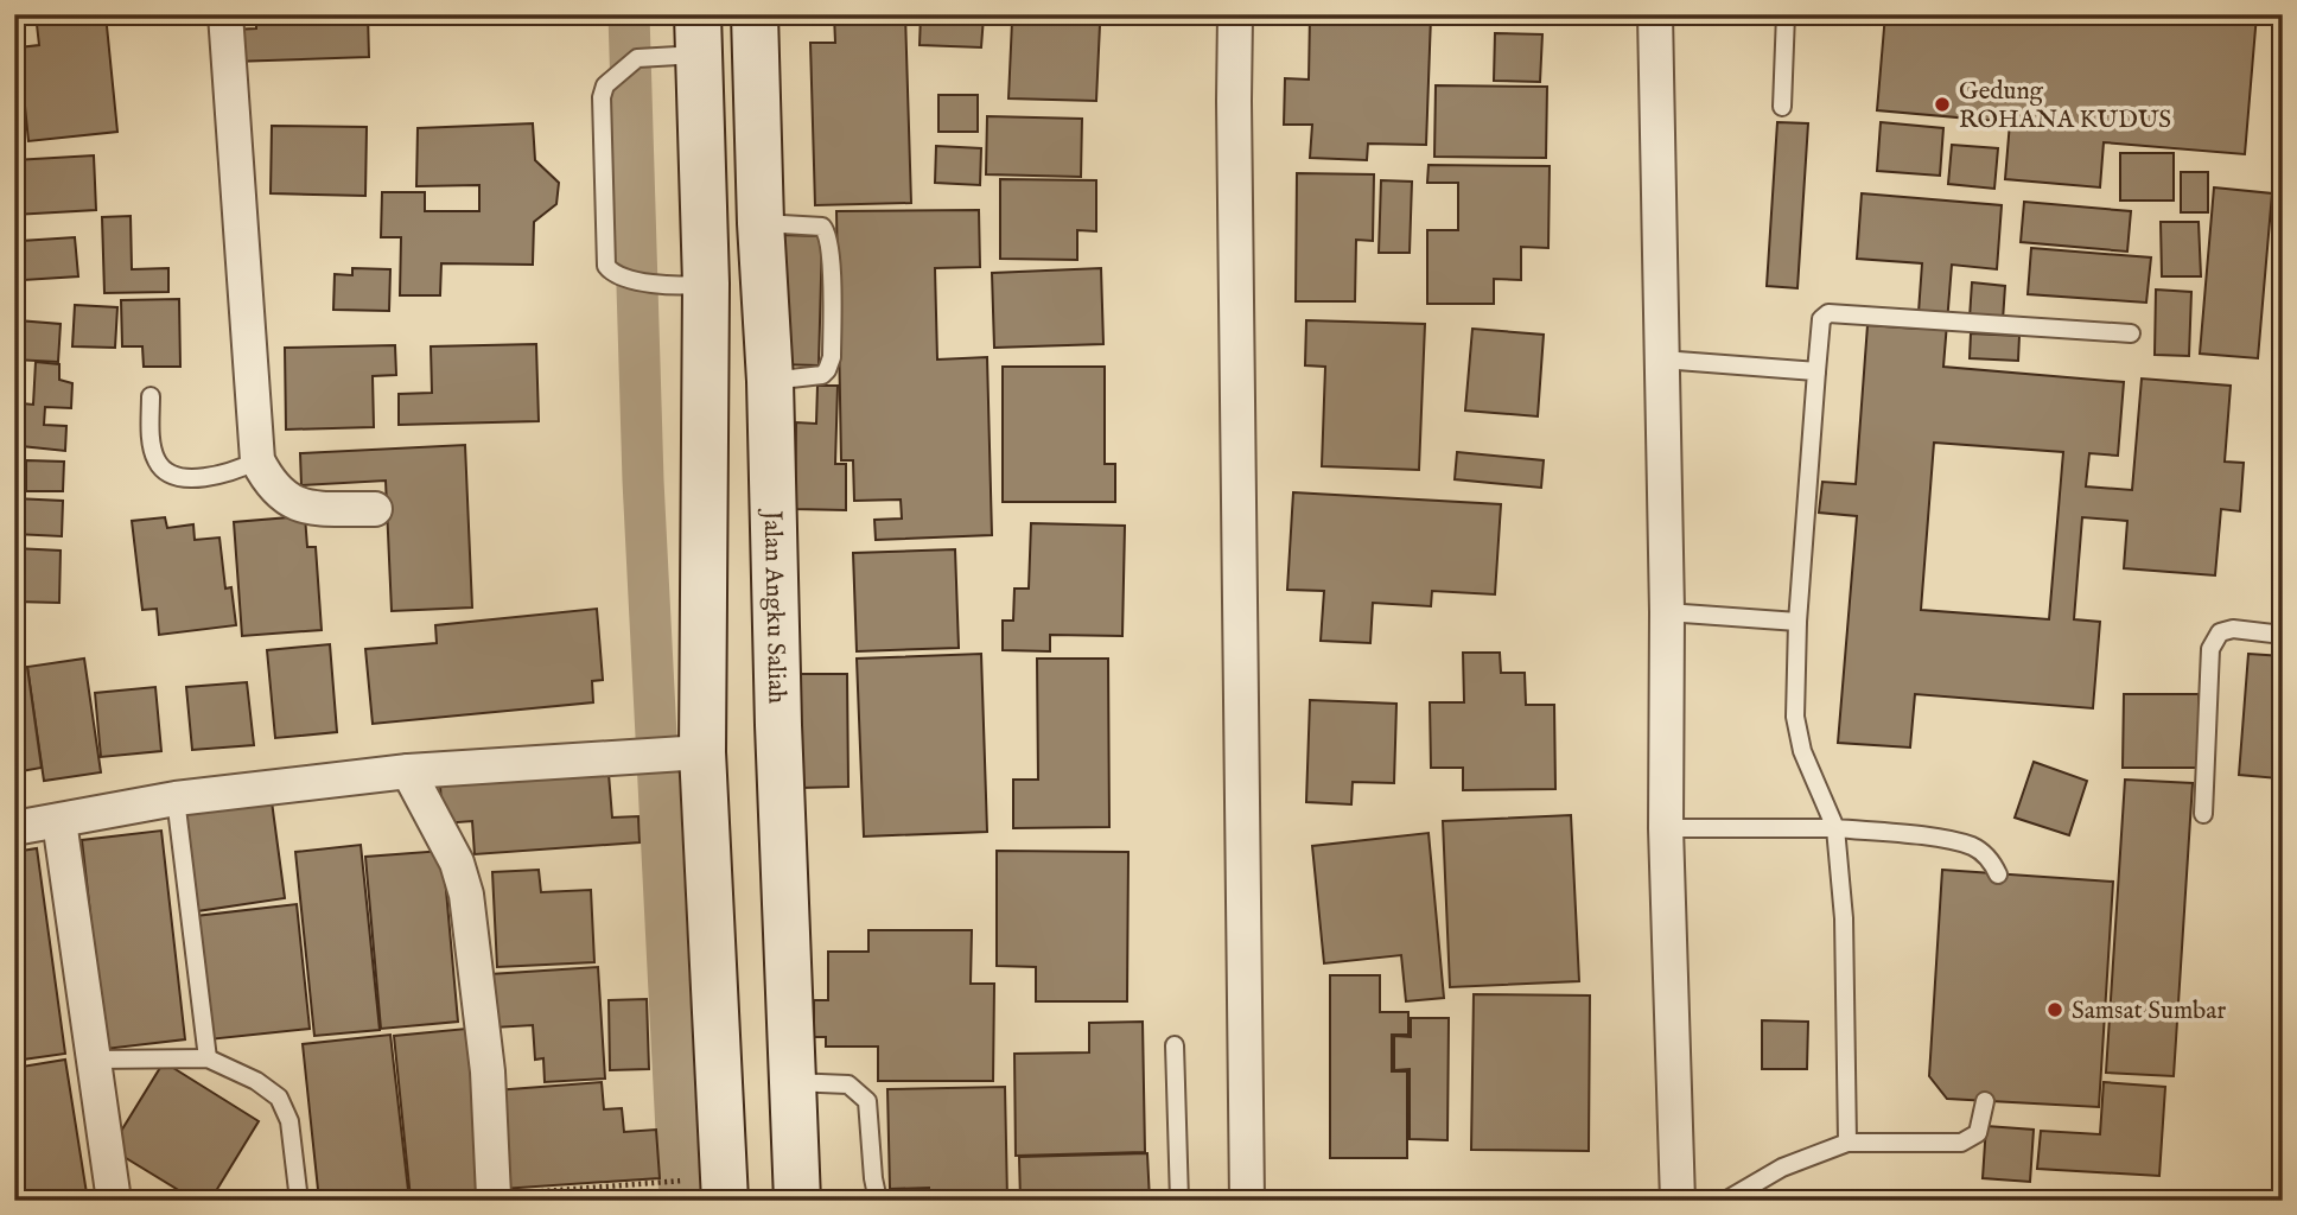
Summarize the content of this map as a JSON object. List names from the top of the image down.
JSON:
{
  "streets": {
    "main road": ["Jalan Angku Saliah"]
  },
  "places": ["Gedung ROHANA KUDUS", "Samsat Sumbar"]
}
